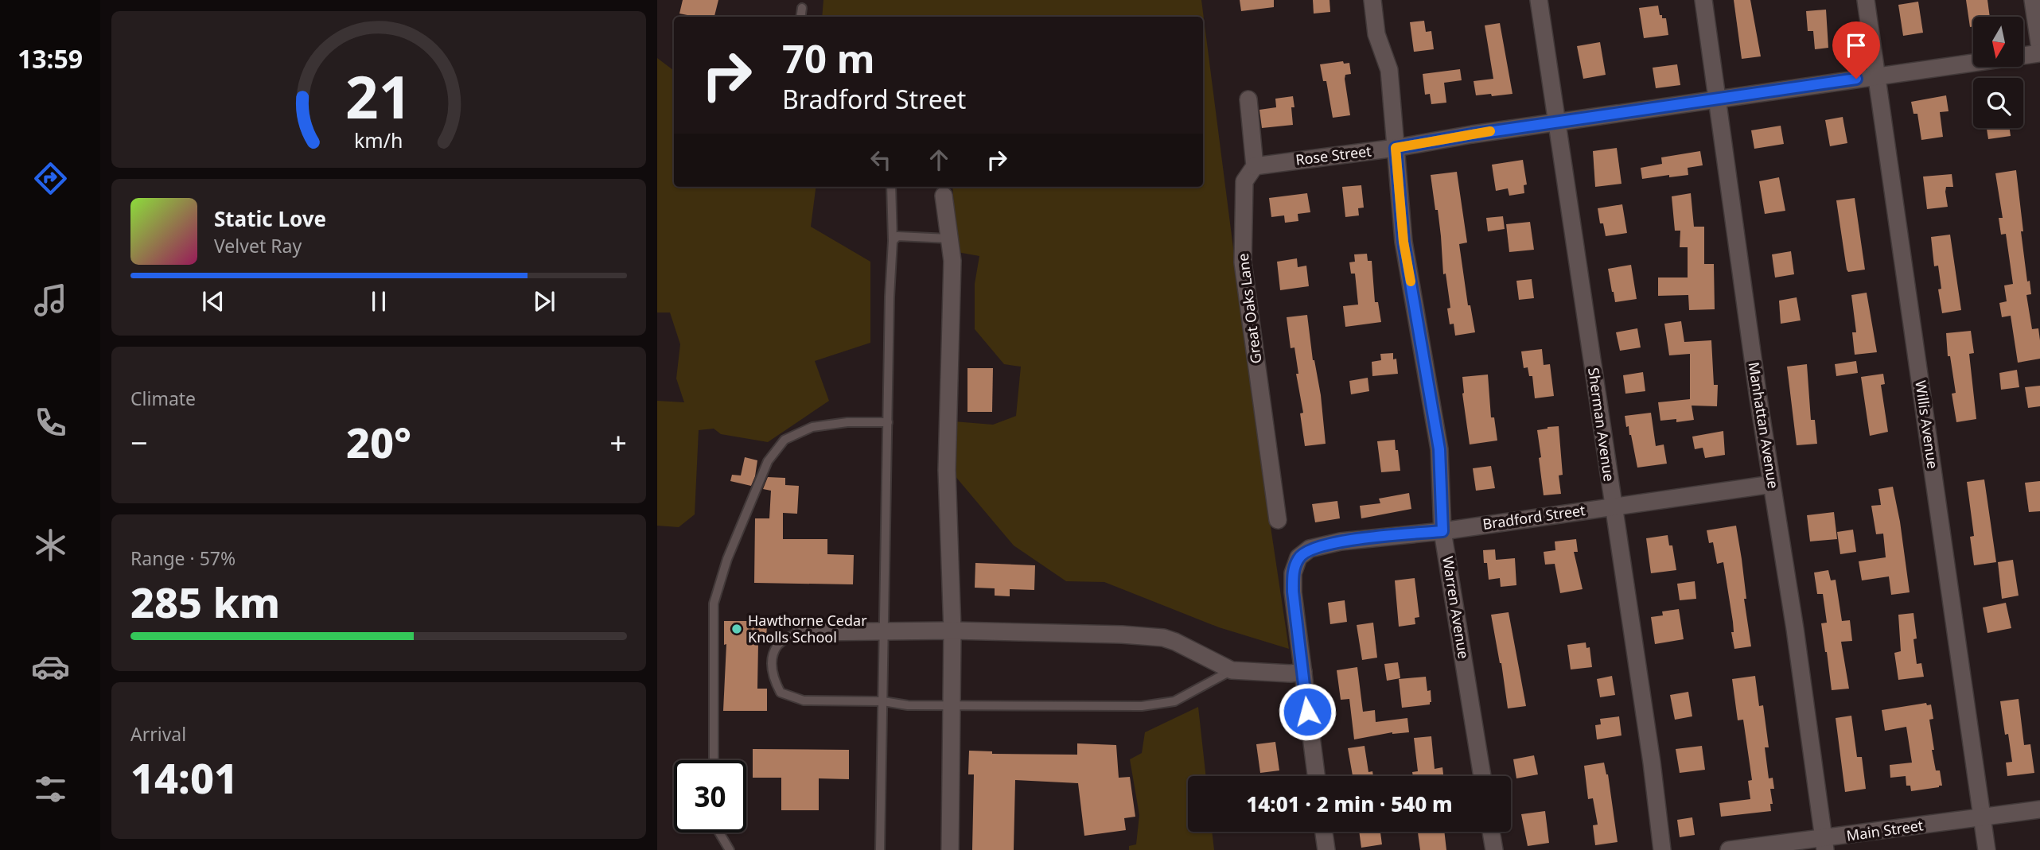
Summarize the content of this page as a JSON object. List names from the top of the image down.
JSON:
{
  "streets": {
    "street": [
      "Rose Street",
      "Great Oaks Lane",
      "Sherman Avenue",
      "Willis Avenue",
      "Manhattan Avenue",
      "Bradford Street",
      "Warren Avenue",
      "Main Street"
    ]
  },
  "crossings": [
    ["Rose Street", "Great Oaks Lane"],
    ["Rose Street", "Sherman Avenue"],
    ["Rose Street", "Willis Avenue"],
    ["Rose Street", "Manhattan Avenue"],
    ["Rose Street", "Warren Avenue"],
    ["Sherman Avenue", "Bradford Street"],
    ["Willis Avenue", "Main Street"],
    ["Manhattan Avenue", "Bradford Street"],
    ["Manhattan Avenue", "Main Street"],
    ["Bradford Street", "Warren Avenue"]
  ],
  "places": ["Hawthorne Cedar Knolls School"],
  "north": "bottom",
  "page": {
    "tabs": "13:59",
    "turn": ["70 m", "Bradford Street"],
    "song": ["Static Love", "Velvet Ray"],
    "tile": [
      "Climate",
      ["Range · 57%", "285 km"],
      ["Arrival", "14:01"]
    ],
    "heat": ["−", "20°", "+"],
    "limit": "30",
    "trip": "14:01 · 2 min · 540 m",
    "gauge": ["21", "km/h"]
  }
}
